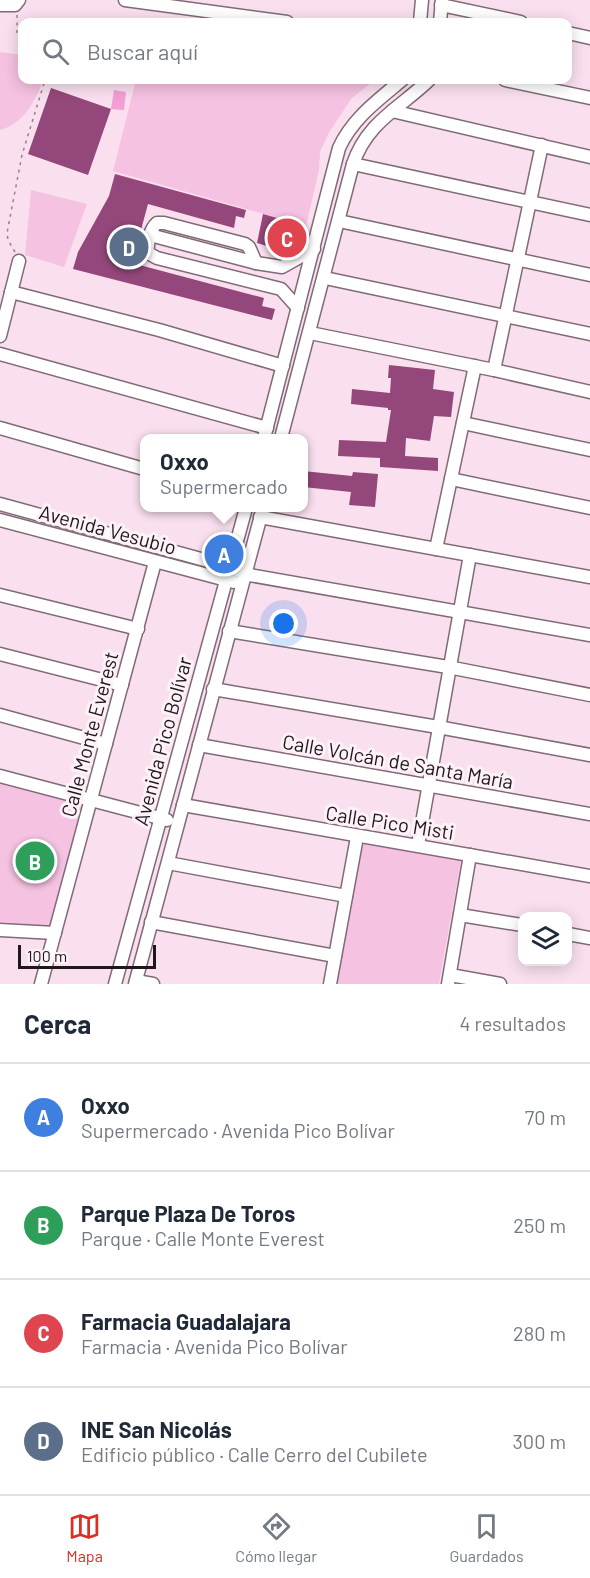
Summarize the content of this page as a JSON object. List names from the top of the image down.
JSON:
{
  "streets": {
    "street": [
      "Avenida Vesubio",
      "Calle Monte Everest",
      "Avenida Pico Bolívar",
      "Calle Volcán de Santa María",
      "Calle Pico Misti"
    ]
  },
  "crossings": [
    ["Avenida Vesubio", "Calle Monte Everest"],
    ["Avenida Vesubio", "Avenida Pico Bolívar"],
    ["Avenida Pico Bolívar", "Calle Volcán de Santa María"],
    ["Avenida Pico Bolívar", "Calle Pico Misti"]
  ],
  "scale_bar": "100 m",
  "page": {
    "search": "Buscar aquí",
    "pins": [
      "C",
      "D",
      "A",
      "B"
    ],
    "popup": ["Oxxo", "Supermercado"],
    "scale": "100 m",
    "heading": ["Cerca", "4 resultados"],
    "list": [
      {
        "mark": "A",
        "name": "Oxxo",
        "note": "Supermercado · Avenida Pico Bolívar",
        "value": "70 m"
      },
      {
        "mark": "B",
        "name": "Parque Plaza De Toros",
        "note": "Parque · Calle Monte Everest",
        "value": "250 m"
      },
      {
        "mark": "C",
        "name": "Farmacia Guadalajara",
        "note": "Farmacia · Avenida Pico Bolívar",
        "value": "280 m"
      },
      {
        "mark": "D",
        "name": "INE San Nicolás",
        "note": "Edificio público · Calle Cerro del Cubilete",
        "value": "300 m"
      }
    ],
    "nav": ["Mapa", "Cómo llegar", "Guardados"]
  }
}
